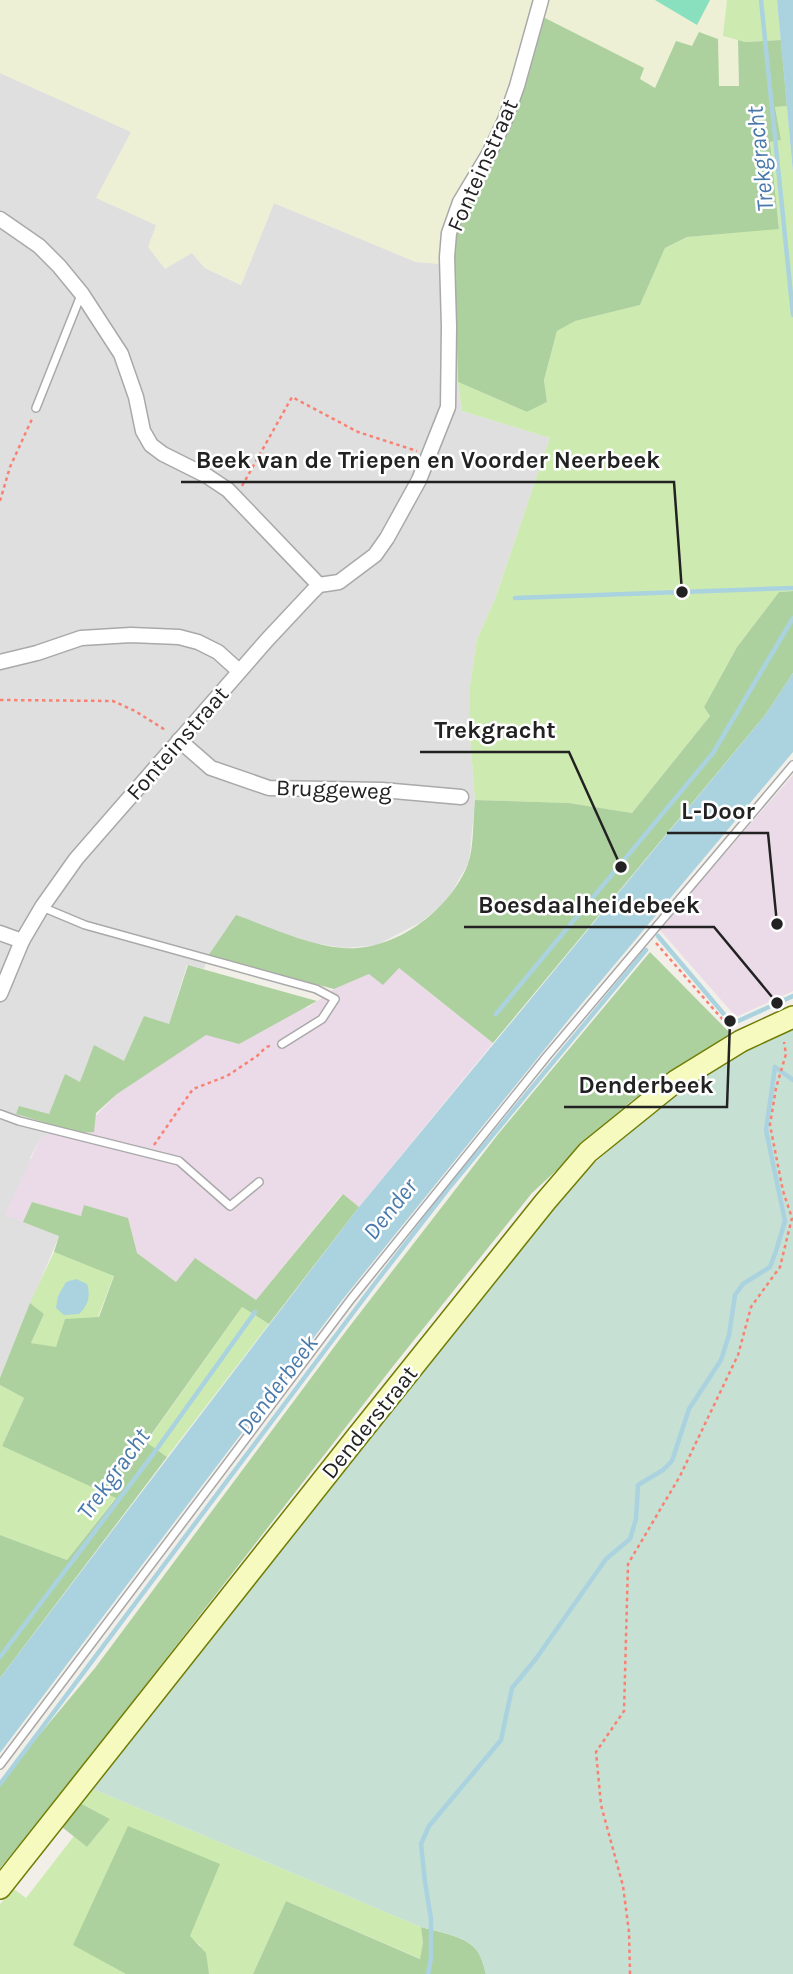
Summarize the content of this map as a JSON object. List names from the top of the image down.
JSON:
{
  "streets": {
    "street": ["Fonteinstraat", "Bruggeweg", "Denderstraat"]
  },
  "crossings": [
    ["Fonteinstraat", "Bruggeweg"]
  ],
  "water": ["Trekgracht", "Dender", "Denderbeek"],
  "places": [
    "Beek van de Triepen en Voorder Neerbeek",
    "Trekgracht",
    "L-Door",
    "Boesdaalheidebeek",
    "Denderbeek"
  ]
}
